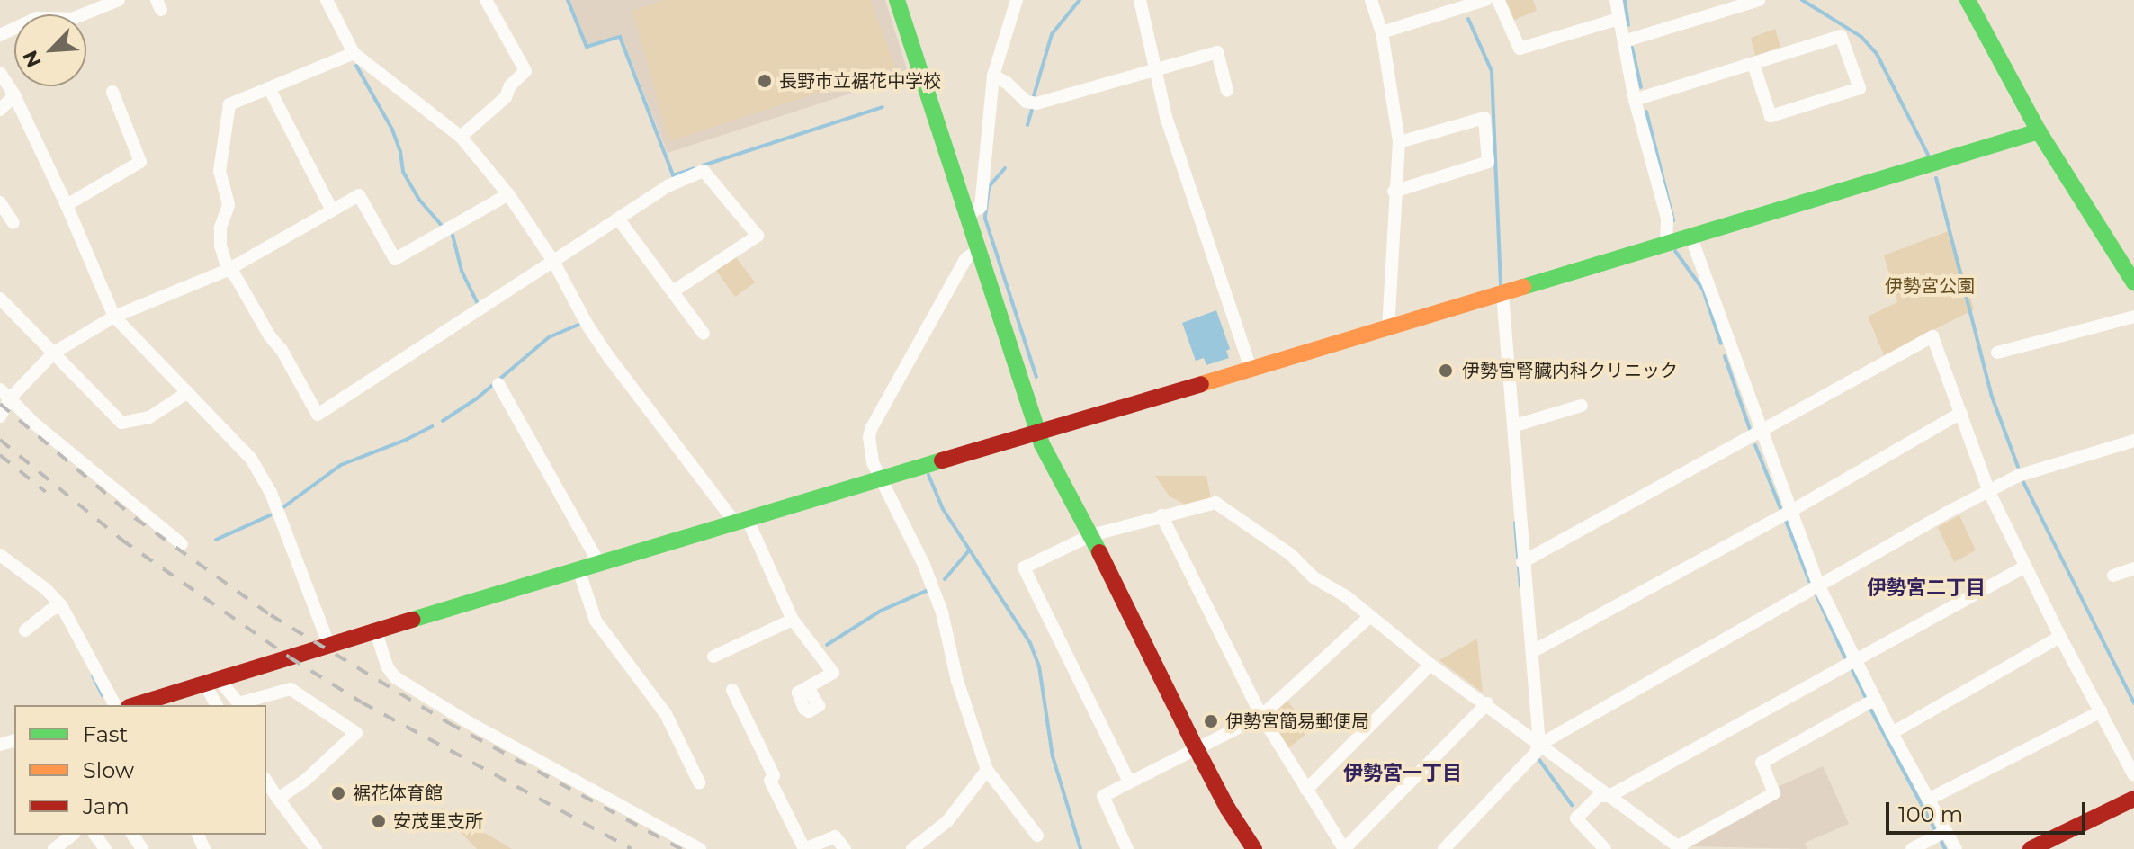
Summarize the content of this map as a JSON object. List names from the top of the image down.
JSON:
{
  "districts": ["伊勢宮二丁目", "伊勢宮一丁目"],
  "parks": ["伊勢宮公園"],
  "places": [
    "長野市立裾花中学校",
    "伊勢宮腎臓内科クリニック",
    "伊勢宮簡易郵便局",
    "裾花体育館",
    "安茂里支所"
  ],
  "legend": ["Fast", "Slow", "Jam"],
  "scale_bar": "100 m",
  "north": "bottom left"
}
